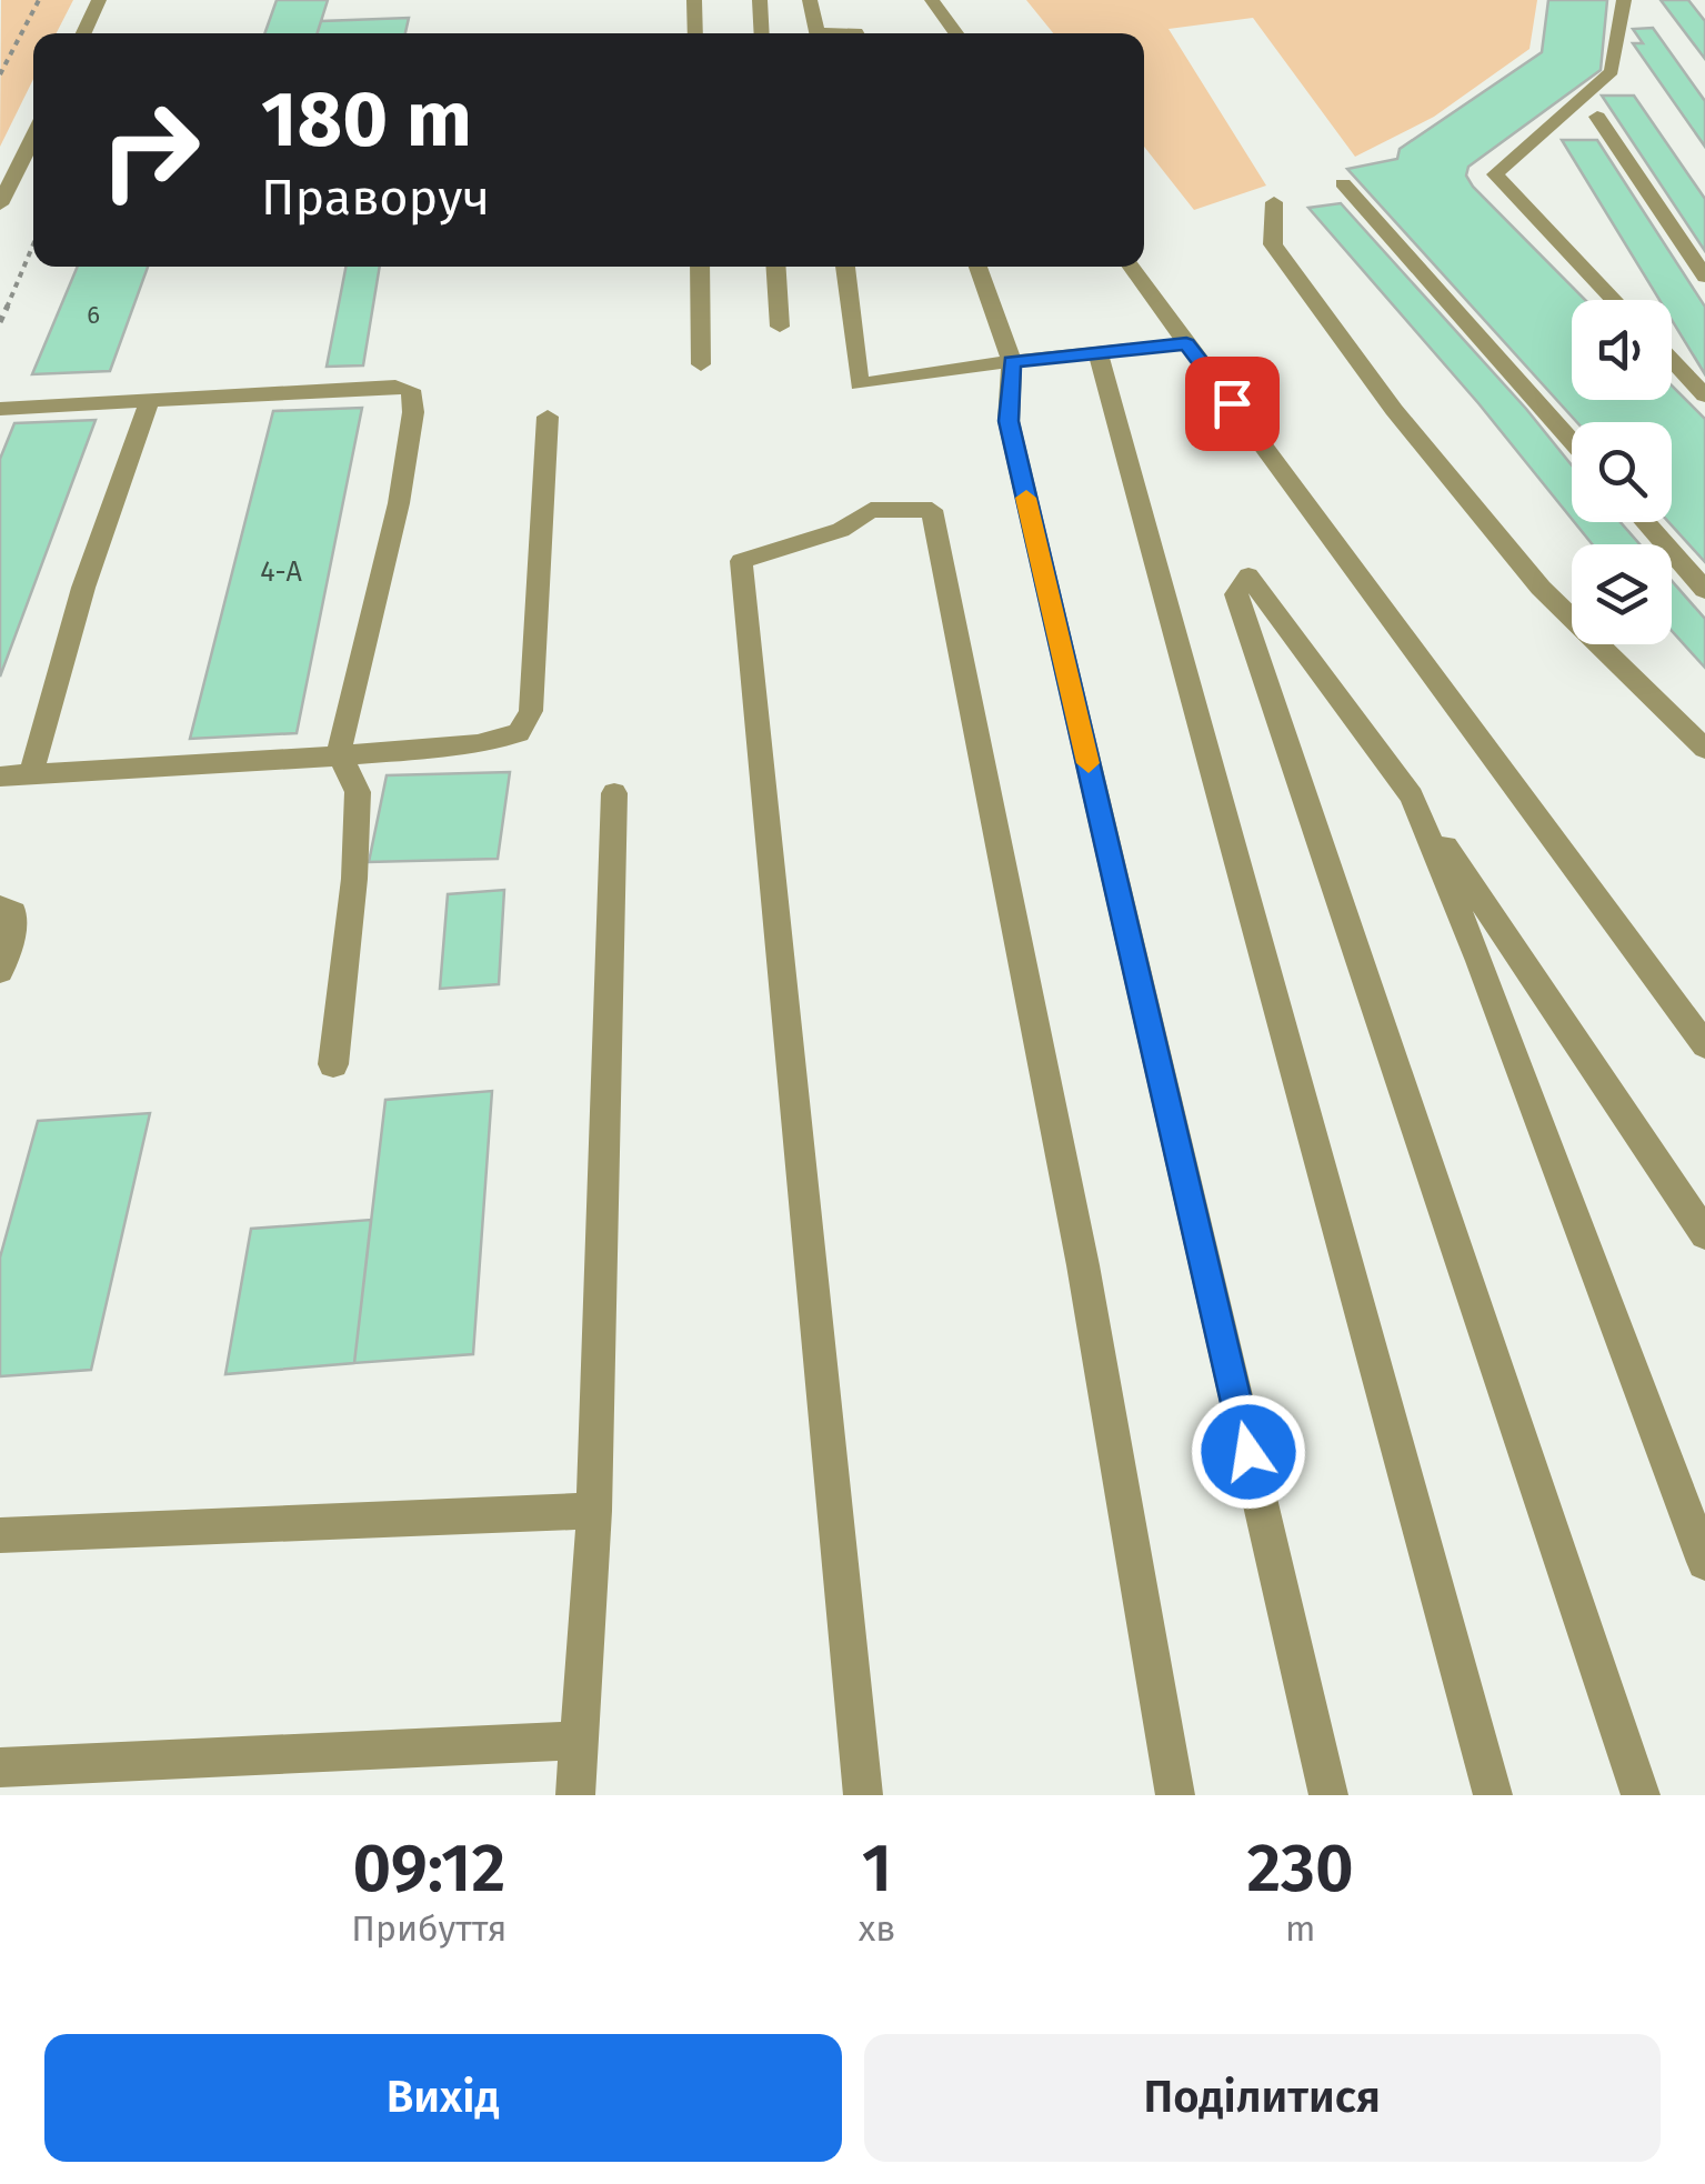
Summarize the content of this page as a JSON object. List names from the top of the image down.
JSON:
{
  "house_numbers": ["6", "4-А"],
  "page": {
    "turn": ["180 m", "Праворуч"],
    "eta": [
      "09:12",
      "Прибуття",
      "1",
      "хв",
      "230",
      "m"
    ],
    "buttons": ["Вихід", "Поділитися"]
  }
}
